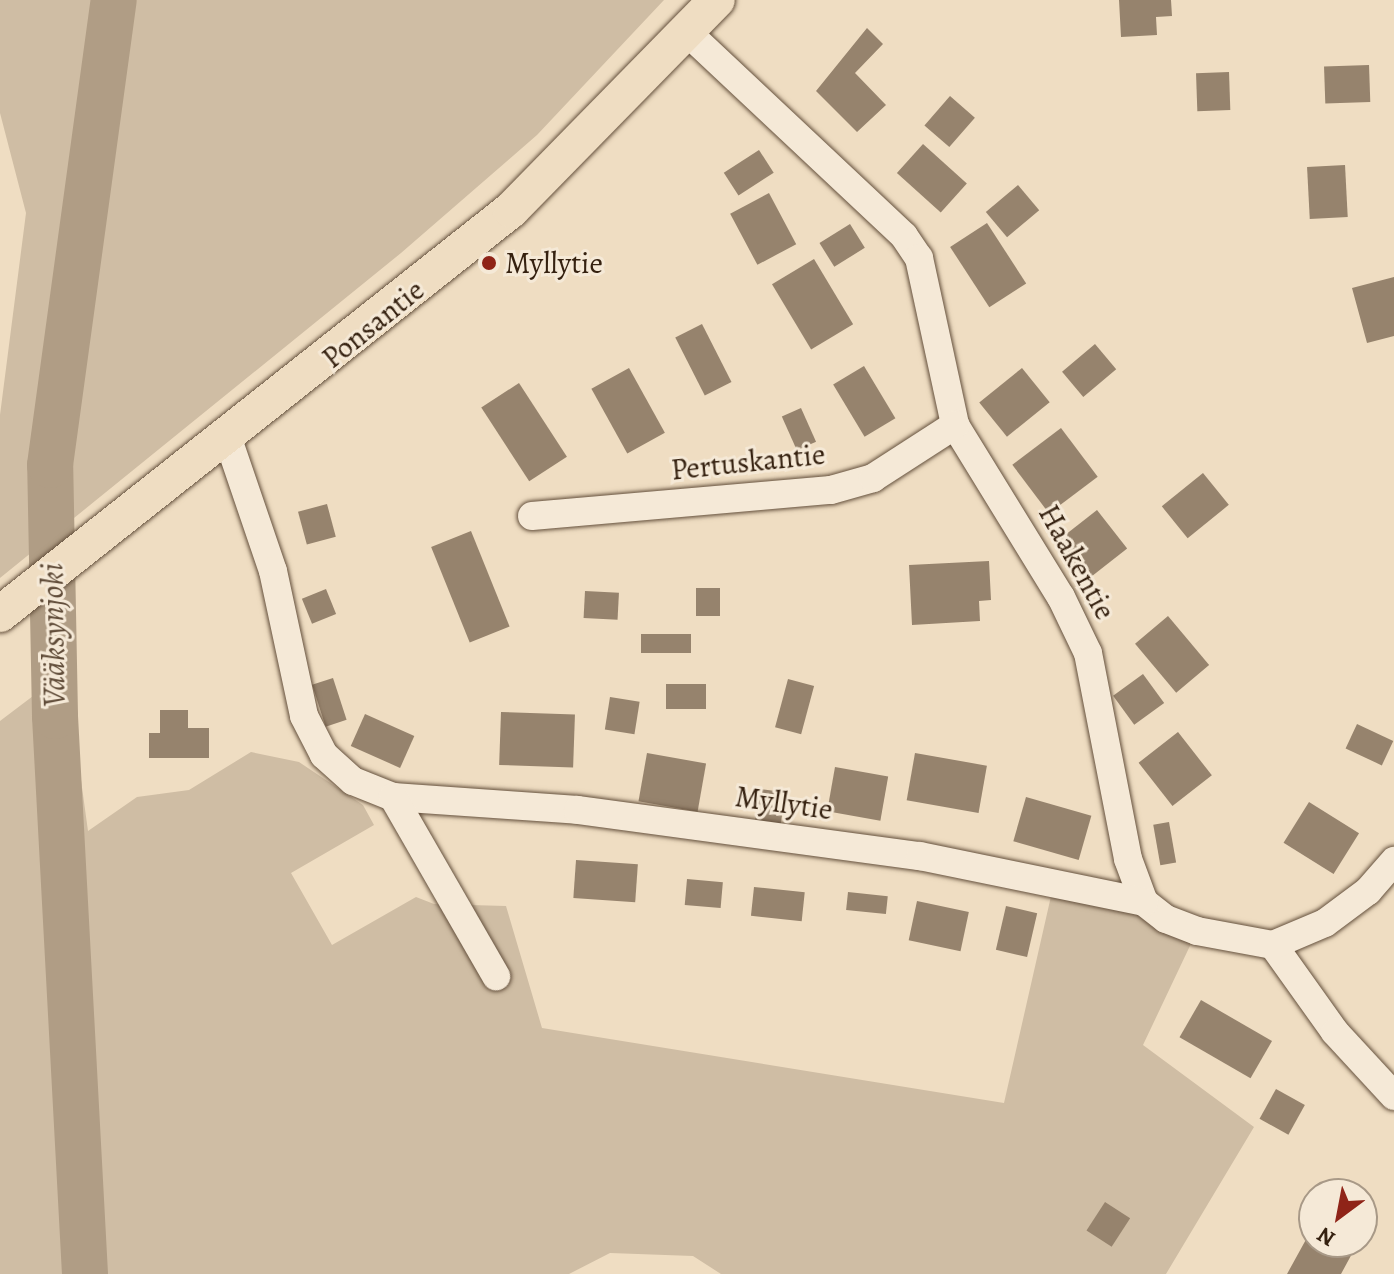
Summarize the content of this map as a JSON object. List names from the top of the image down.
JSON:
{
  "streets": {
    "main road": ["Ponsantie"],
    "street": ["Pertuskantie", "Haakentie", "Myllytie"]
  },
  "crossings": [
    ["Ponsantie", "Haakentie"],
    ["Ponsantie", "Myllytie"],
    ["Pertuskantie", "Haakentie"],
    ["Haakentie", "Myllytie"]
  ],
  "water": ["Vääksynjoki"],
  "places": ["Myllytie"],
  "north": "bottom left"
}
